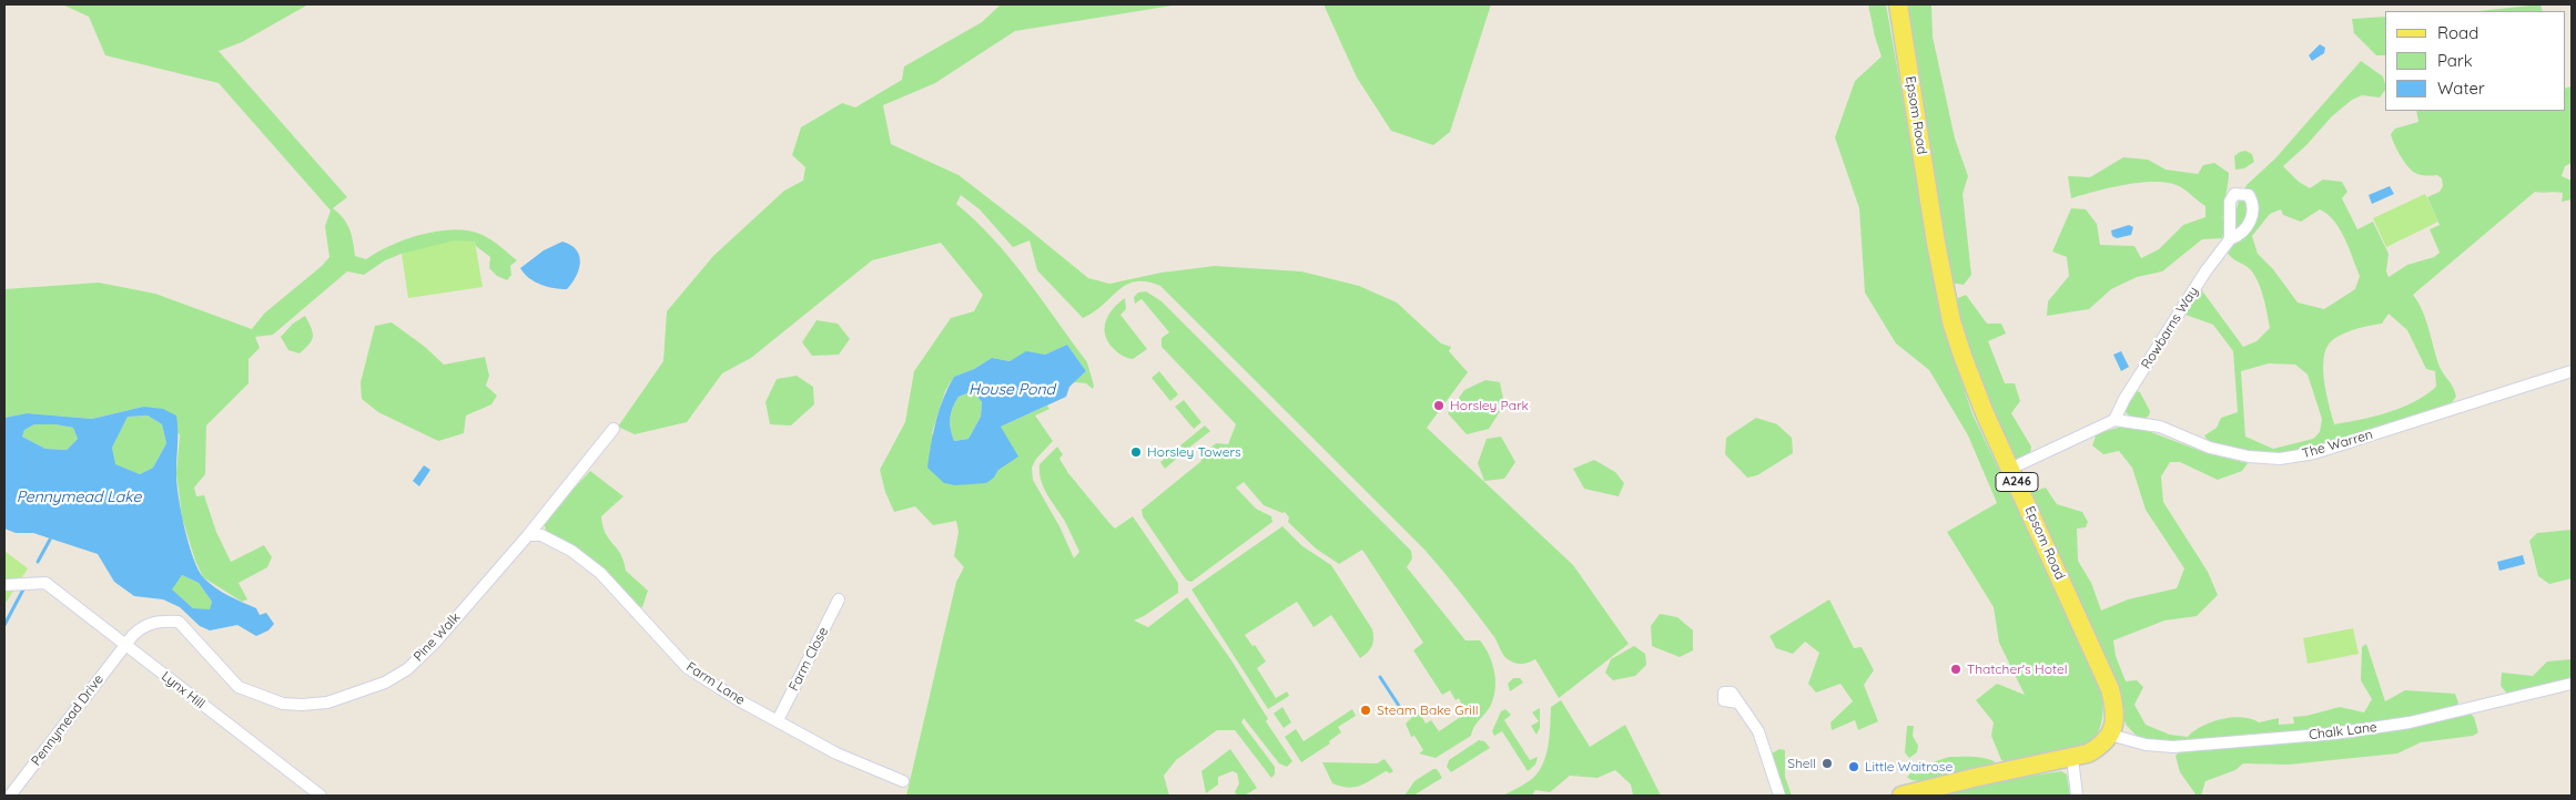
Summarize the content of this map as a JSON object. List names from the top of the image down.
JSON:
{
  "streets": {
    "main road": ["Epsom Road", "A246"],
    "street": [
      "Rowbarns Way",
      "The Warren",
      "Pine Walk",
      "Farm Close",
      "Farm Lane",
      "Lynx Hill",
      "Pennymead Drive",
      "Chalk Lane"
    ]
  },
  "crossings": [
    ["Epsom Road", "Chalk Lane"],
    ["Rowbarns Way", "The Warren"],
    ["Pine Walk", "Farm Lane"],
    ["Pine Walk", "Lynx Hill"],
    ["Pine Walk", "Pennymead Drive"],
    ["Farm Close", "Farm Lane"],
    ["Lynx Hill", "Pennymead Drive"]
  ],
  "water": ["House Pond", "Pennymead Lake"],
  "places": [
    "Horsley Park",
    "Horsley Towers",
    "Thatcher's Hotel",
    "Steam Bake Grill",
    "Shell",
    "Little Waitrose"
  ],
  "legend": ["Road", "Park", "Water"]
}
